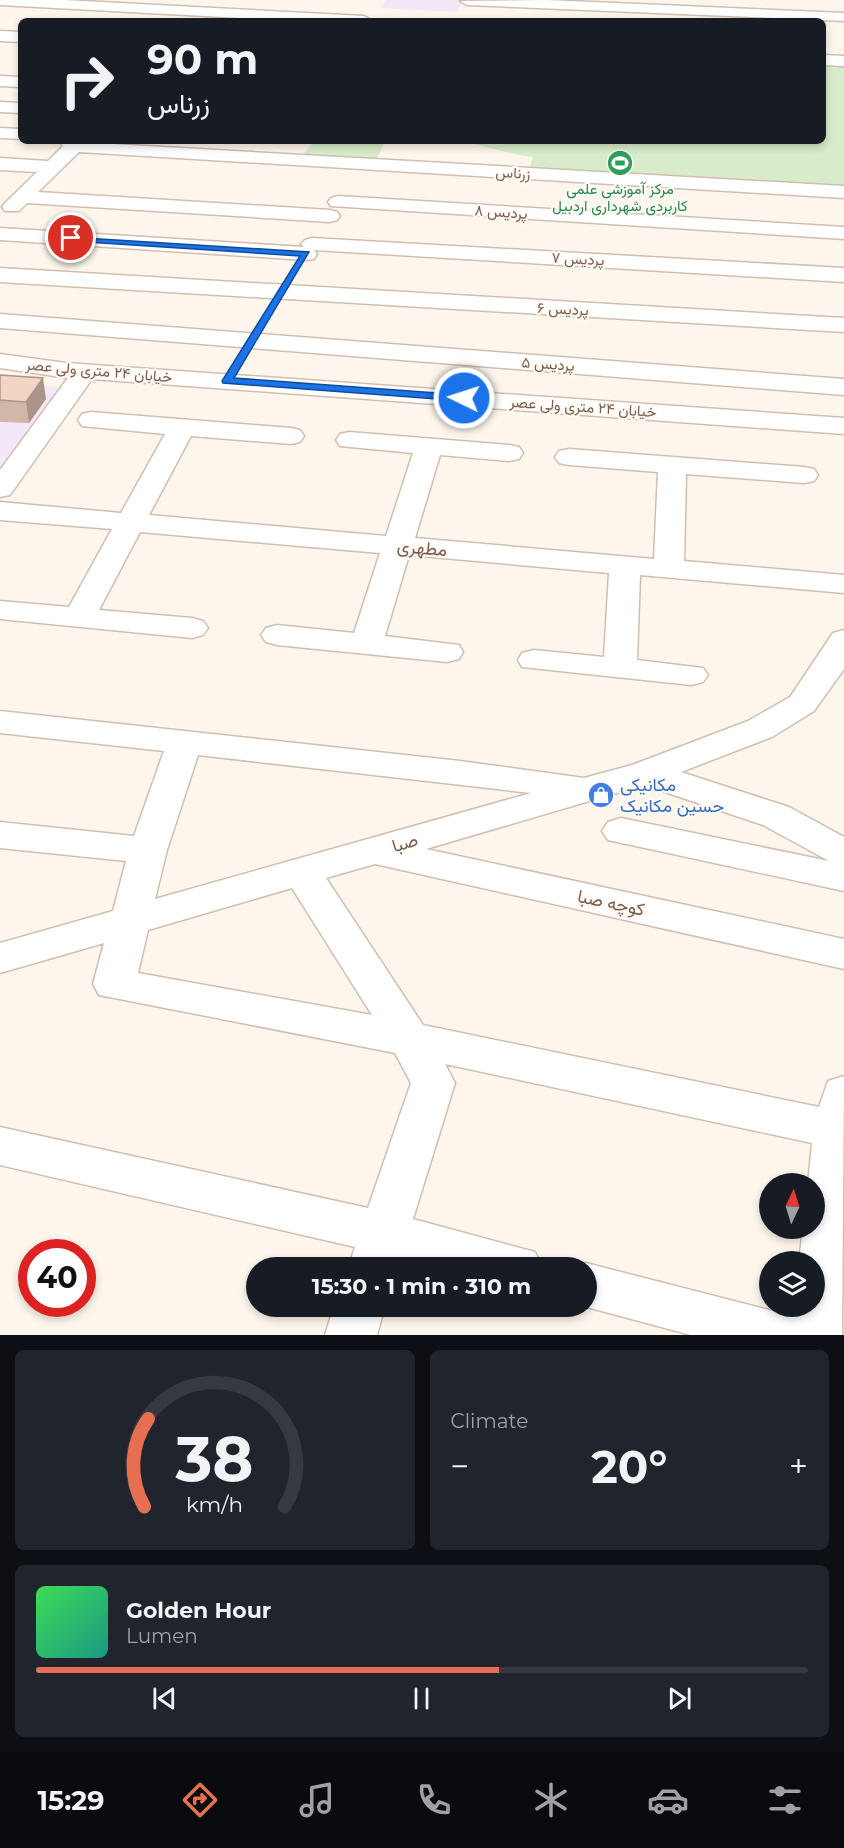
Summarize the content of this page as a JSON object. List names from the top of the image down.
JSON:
{
  "streets": {
    "street": [
      "زرناس",
      "پردیس ۸",
      "پردیس ۷",
      "پردیس ۶",
      "پردیس ۵",
      "خیابان ۲۴ متری ولی عصر",
      "مطهری",
      "صبا",
      "کوچه صبا"
    ]
  },
  "crossings": [
    ["پردیس ۶", "پردیس ۵"],
    ["صبا", "کوچه صبا"]
  ],
  "places": {
    "sports": ["مرکز آموزشی علمی کاربردی شهرداری اردبیل"],
    "shop": ["مکانیکی حسین مکانیک"]
  },
  "north": "top",
  "page": {
    "turn": ["90 m", "زرناس"],
    "limit": "40",
    "trip": "15:30 · 1 min · 310 m",
    "tile": "Climate",
    "heat": ["−", "20°", "+"],
    "song": ["Golden Hour", "Lumen"],
    "tabs": "15:29",
    "gauge": ["38", "km/h"]
  }
}
